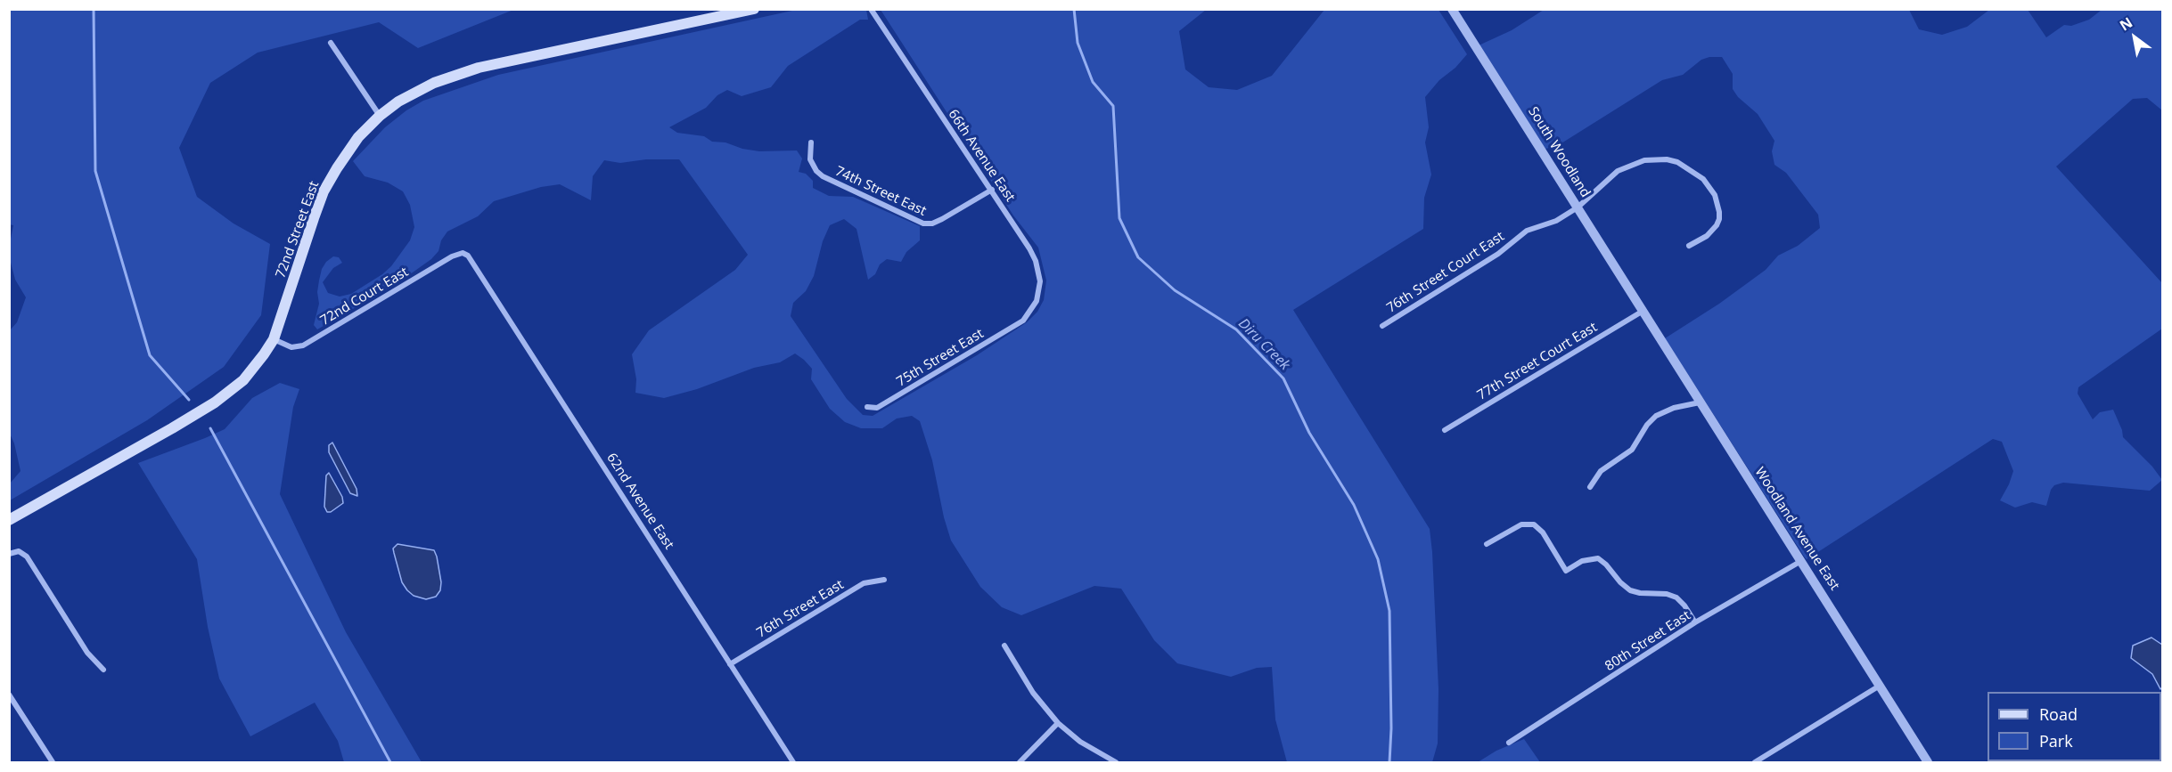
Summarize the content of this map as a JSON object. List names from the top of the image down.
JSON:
{
  "streets": {
    "main road": ["72nd Street East"],
    "street": [
      "South Woodland",
      "66th Avenue East",
      "74th Street East",
      "76th Street Court East",
      "72nd Court East",
      "75th Street East",
      "77th Street Court East",
      "62nd Avenue East",
      "Woodland Avenue East",
      "76th Street East",
      "80th Street East"
    ]
  },
  "crossings": [
    ["South Woodland", "76th Street Court East"],
    ["South Woodland", "77th Street Court East"],
    ["South Woodland", "Woodland Avenue East"],
    ["66th Avenue East", "74th Street East"],
    ["66th Avenue East", "75th Street East"],
    ["72nd Street East", "72nd Court East"],
    ["72nd Court East", "62nd Avenue East"],
    ["77th Street Court East", "Woodland Avenue East"],
    ["62nd Avenue East", "76th Street East"],
    ["Woodland Avenue East", "80th Street East"]
  ],
  "water": ["Diru Creek"],
  "legend": ["Road", "Park"],
  "north": "top left"
}
